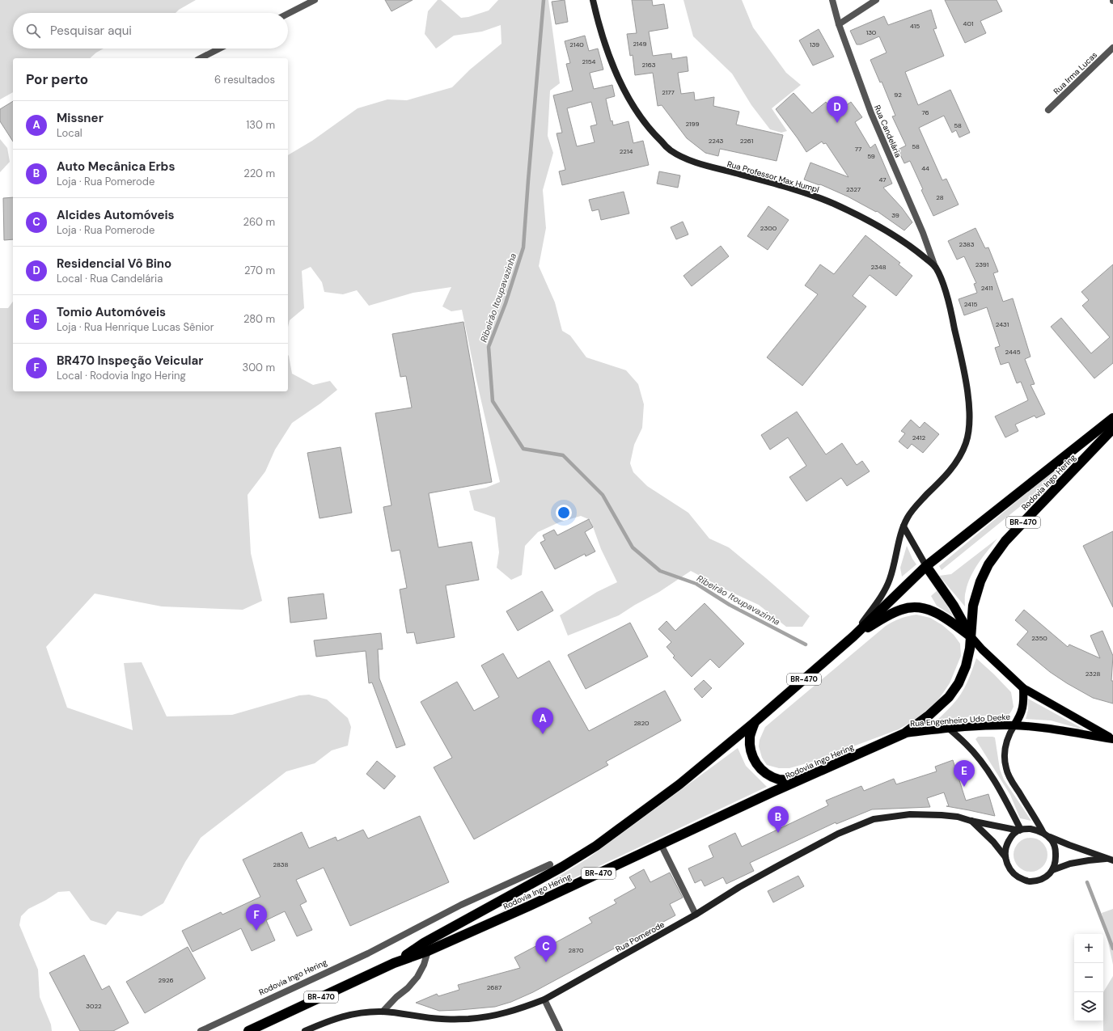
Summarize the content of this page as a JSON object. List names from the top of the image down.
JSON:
{
  "streets": {
    "highway": ["Rodovia Ingo Hering", "BR-470"],
    "main road": ["Rua Engenheiro Udo Deeke"],
    "street": [
      "Rua Irma Lucas",
      "Rua Candelária",
      "Rua Professor Max Humpl",
      "Rua Pomerode"
    ]
  },
  "crossings": [
    ["Rua Candelária", "Rua Professor Max Humpl"],
    ["Rua Professor Max Humpl", "Rodovia Ingo Hering"],
    ["Rodovia Ingo Hering", "Rua Engenheiro Udo Deeke"]
  ],
  "water": ["Ribeirão Itoupavazinha"],
  "house_numbers": [
    "401",
    "415",
    "130",
    "2149",
    "2140",
    "139",
    "2154",
    "2163",
    "2177",
    "92",
    "76",
    "2199",
    "58",
    "2243",
    "2261",
    "58",
    "77",
    "2214",
    "59",
    "44",
    "47",
    "2327",
    "28",
    "39",
    "2300",
    "2383",
    "2391",
    "2348",
    "2411",
    "2415",
    "2431",
    "2445",
    "2412",
    "2350",
    "2328",
    "2820",
    "2838",
    "2870",
    "2926",
    "2687",
    "3022"
  ],
  "page": {
    "search": "Pesquisar aqui",
    "heading": ["Por perto", "6 resultados"],
    "pins": [
      "D",
      "A",
      "E",
      "B",
      "F",
      "C"
    ],
    "list": [
      {
        "mark": "A",
        "name": "Missner",
        "note": "Local",
        "value": "130 m"
      },
      {
        "mark": "B",
        "name": "Auto Mecânica Erbs",
        "note": "Loja · Rua Pomerode",
        "value": "220 m"
      },
      {
        "mark": "C",
        "name": "Alcides Automóveis",
        "note": "Loja · Rua Pomerode",
        "value": "260 m"
      },
      {
        "mark": "D",
        "name": "Residencial Vô Bino",
        "note": "Local · Rua Candelária",
        "value": "270 m"
      },
      {
        "mark": "E",
        "name": "Tomio Automóveis",
        "note": "Loja · Rua Henrique Lucas Sênior",
        "value": "280 m"
      },
      {
        "mark": "F",
        "name": "BR470 Inspeção Veicular",
        "note": "Local · Rodovia Ingo Hering",
        "value": "300 m"
      }
    ],
    "map_buttons": ["+", "−"]
  }
}
